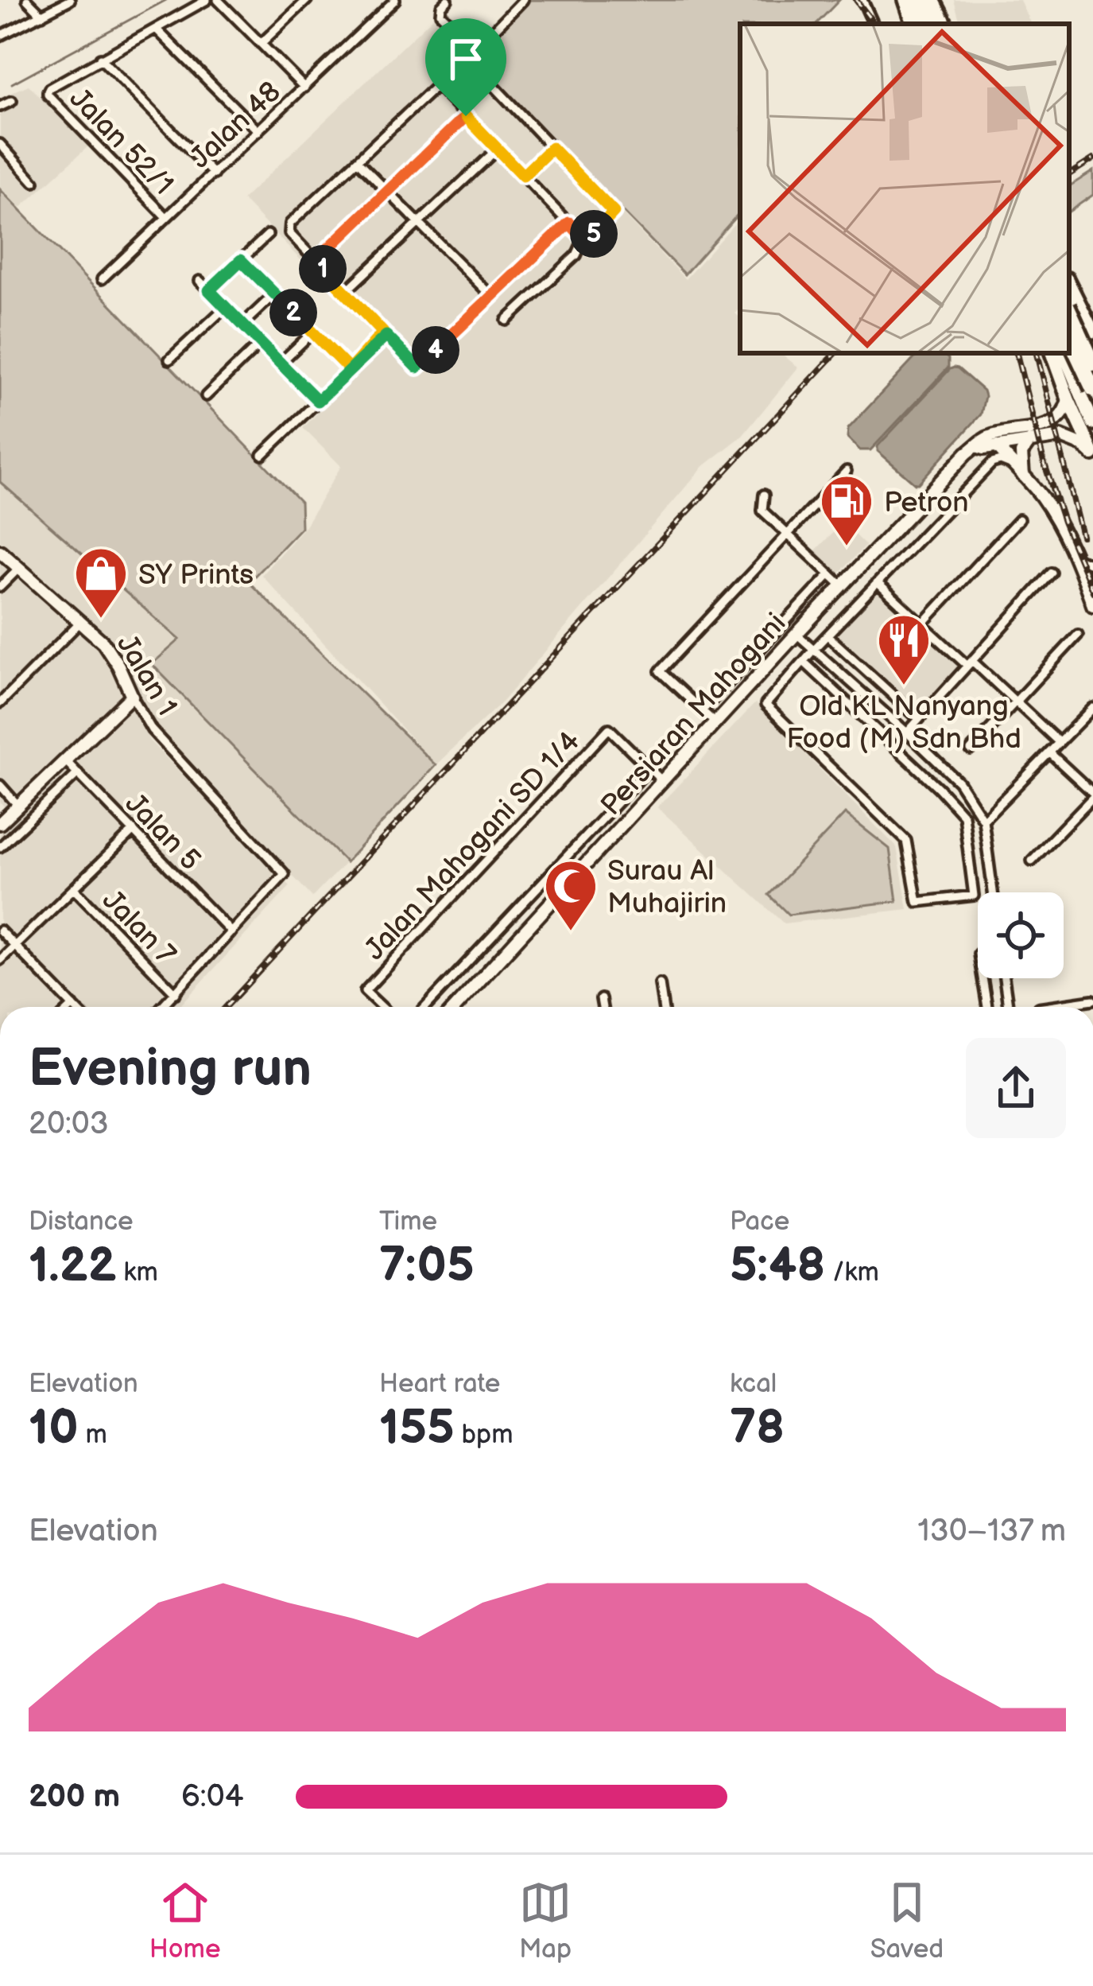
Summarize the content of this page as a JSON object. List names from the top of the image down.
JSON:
{
  "streets": {
    "street": [
      "Jalan 48",
      "Jalan 52/1",
      "Jalan 1",
      "Persiaran Mahogani",
      "Jalan 5",
      "Jalan Mahogani SD 1/4",
      "Jalan 7"
    ]
  },
  "crossings": [
    ["Jalan 48", "Jalan 52/1"],
    ["Jalan 1", "Jalan 5"]
  ],
  "places": {
    "fuel station": ["Petron"],
    "shop": ["SY Prints"],
    "restaurant": ["Old KL Nanyang Food (M) Sdn Bhd"],
    "mosque": ["Surau Al Muhajirin"]
  },
  "page": {
    "pins": [
      "5",
      "1",
      "2",
      "4"
    ],
    "heading": ["Evening run", "20:03"],
    "stats": [
      ["Distance", "1.22 km"],
      ["Time", "7:05"],
      ["Pace", "5:48 /km"],
      ["Elevation", "10 m"],
      ["Heart rate", "155 bpm"],
      ["kcal", "78"]
    ],
    "chart": ["Elevation", "130–137 m"],
    "list": [
      {
        "name": "200 m",
        "note": "6:04"
      }
    ],
    "tabs": ["Home", "Map", "Saved"]
  }
}
